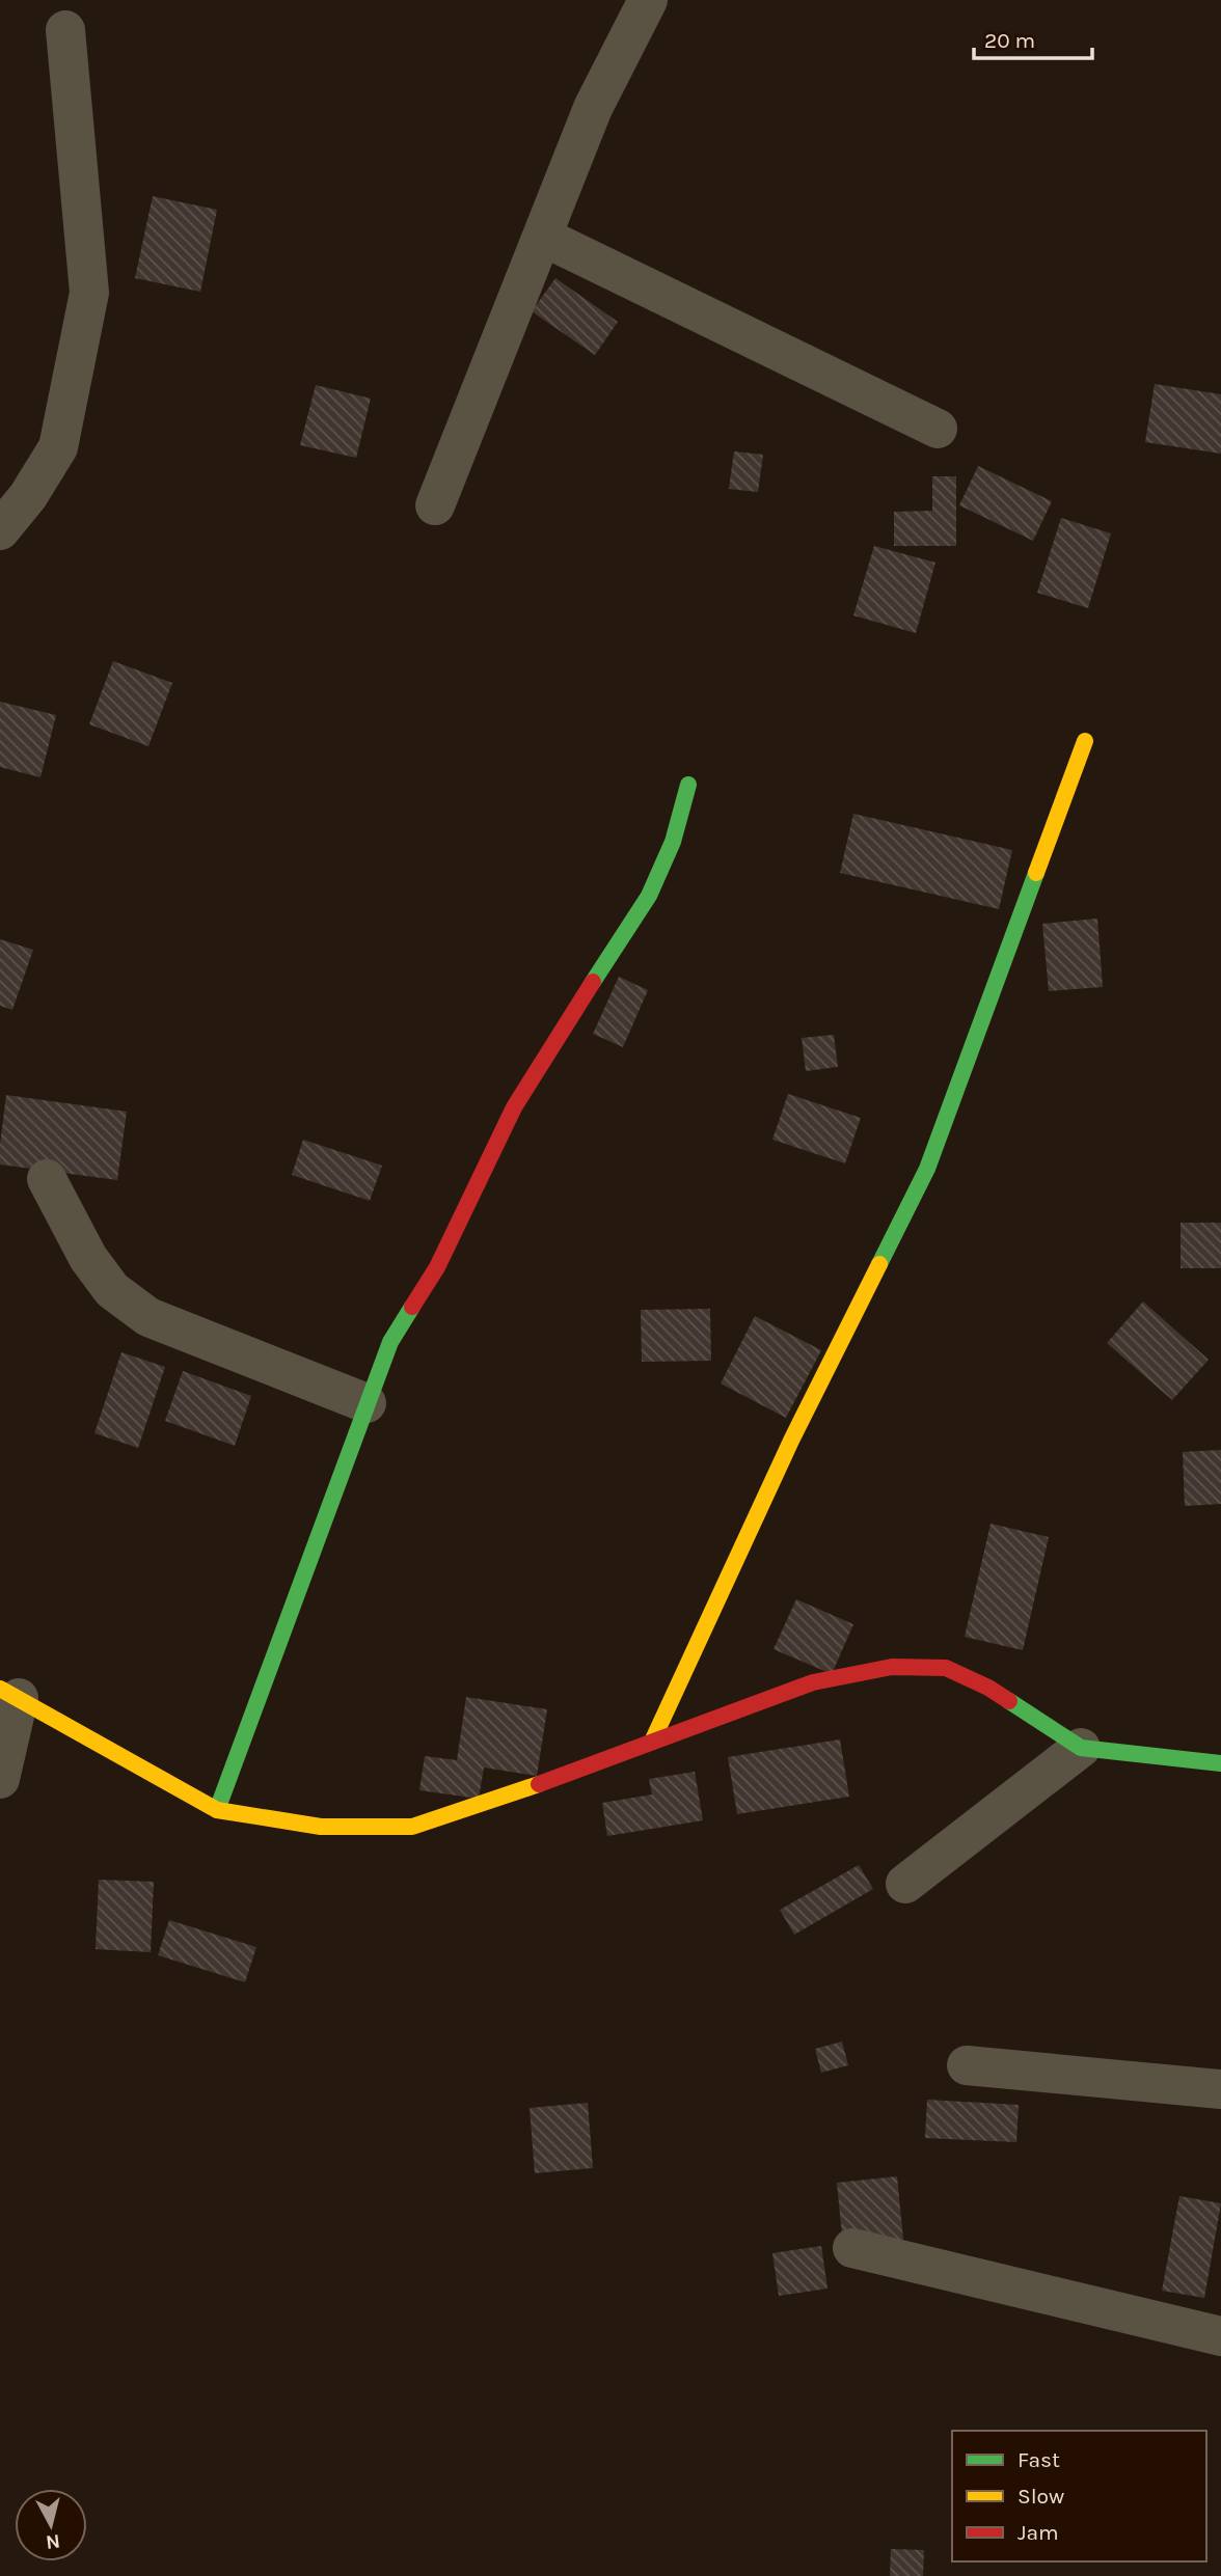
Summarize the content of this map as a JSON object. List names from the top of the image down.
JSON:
{
  "legend": ["Fast", "Slow", "Jam"],
  "scale_bar": "20 m",
  "north": "bottom"
}
